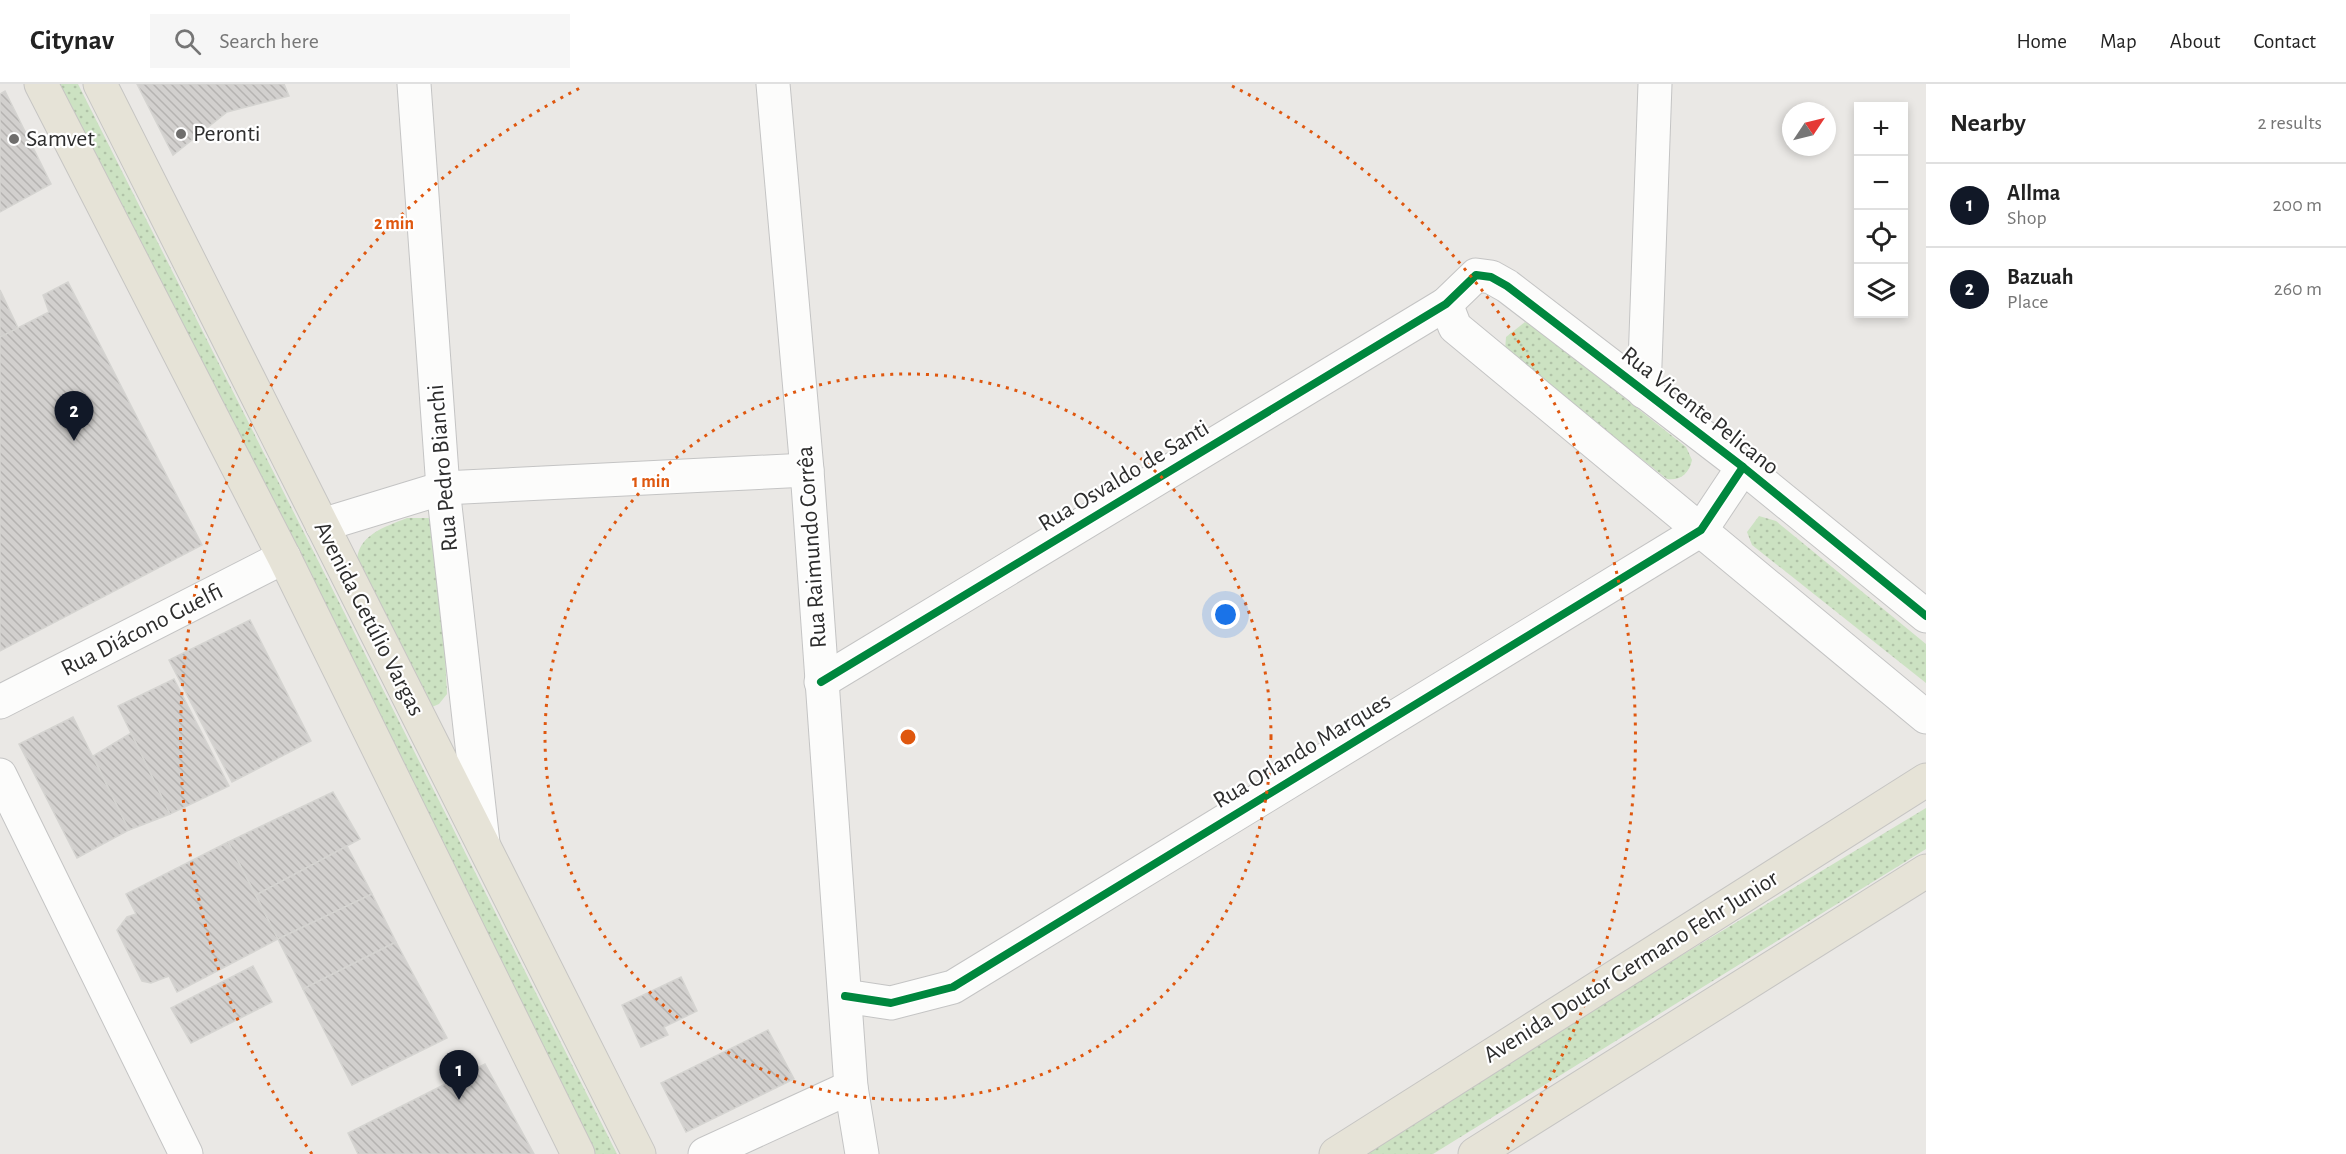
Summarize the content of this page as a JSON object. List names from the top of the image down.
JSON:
{
  "streets": {
    "main road": ["Avenida Getúlio Vargas", "Avenida Doutor Germano Fehr Junior"],
    "street": [
      "Rua Vicente Pelicano",
      "Rua Pedro Bianchi",
      "Rua Osvaldo de Santi",
      "Rua Raimundo Corrêa",
      "Rua Diácono Guelfi",
      "Rua Orlando Marques"
    ]
  },
  "crossings": [
    ["Rua Vicente Pelicano", "Rua Osvaldo de Santi"],
    ["Rua Vicente Pelicano", "Rua Orlando Marques"],
    ["Rua Pedro Bianchi", "Avenida Getúlio Vargas"],
    ["Rua Osvaldo de Santi", "Rua Raimundo Corrêa"],
    ["Rua Raimundo Corrêa", "Rua Orlando Marques"],
    ["Avenida Getúlio Vargas", "Rua Diácono Guelfi"]
  ],
  "places": ["Peronti", "Samvet"],
  "north": "top right",
  "page": {
    "header": "Citynav",
    "search": "Search here",
    "nav": [
      "Home",
      "Map",
      "About",
      "Contact"
    ],
    "heading": ["Nearby", "2 results"],
    "map_buttons": ["+", "−"],
    "list": [
      {
        "mark": "1",
        "name": "Allma",
        "note": "Shop",
        "value": "200 m"
      },
      {
        "mark": "2",
        "name": "Bazuah",
        "note": "Place",
        "value": "260 m"
      }
    ],
    "pins": ["2", "1"]
  },
  "rings": ["2 min", "1 min"]
}
